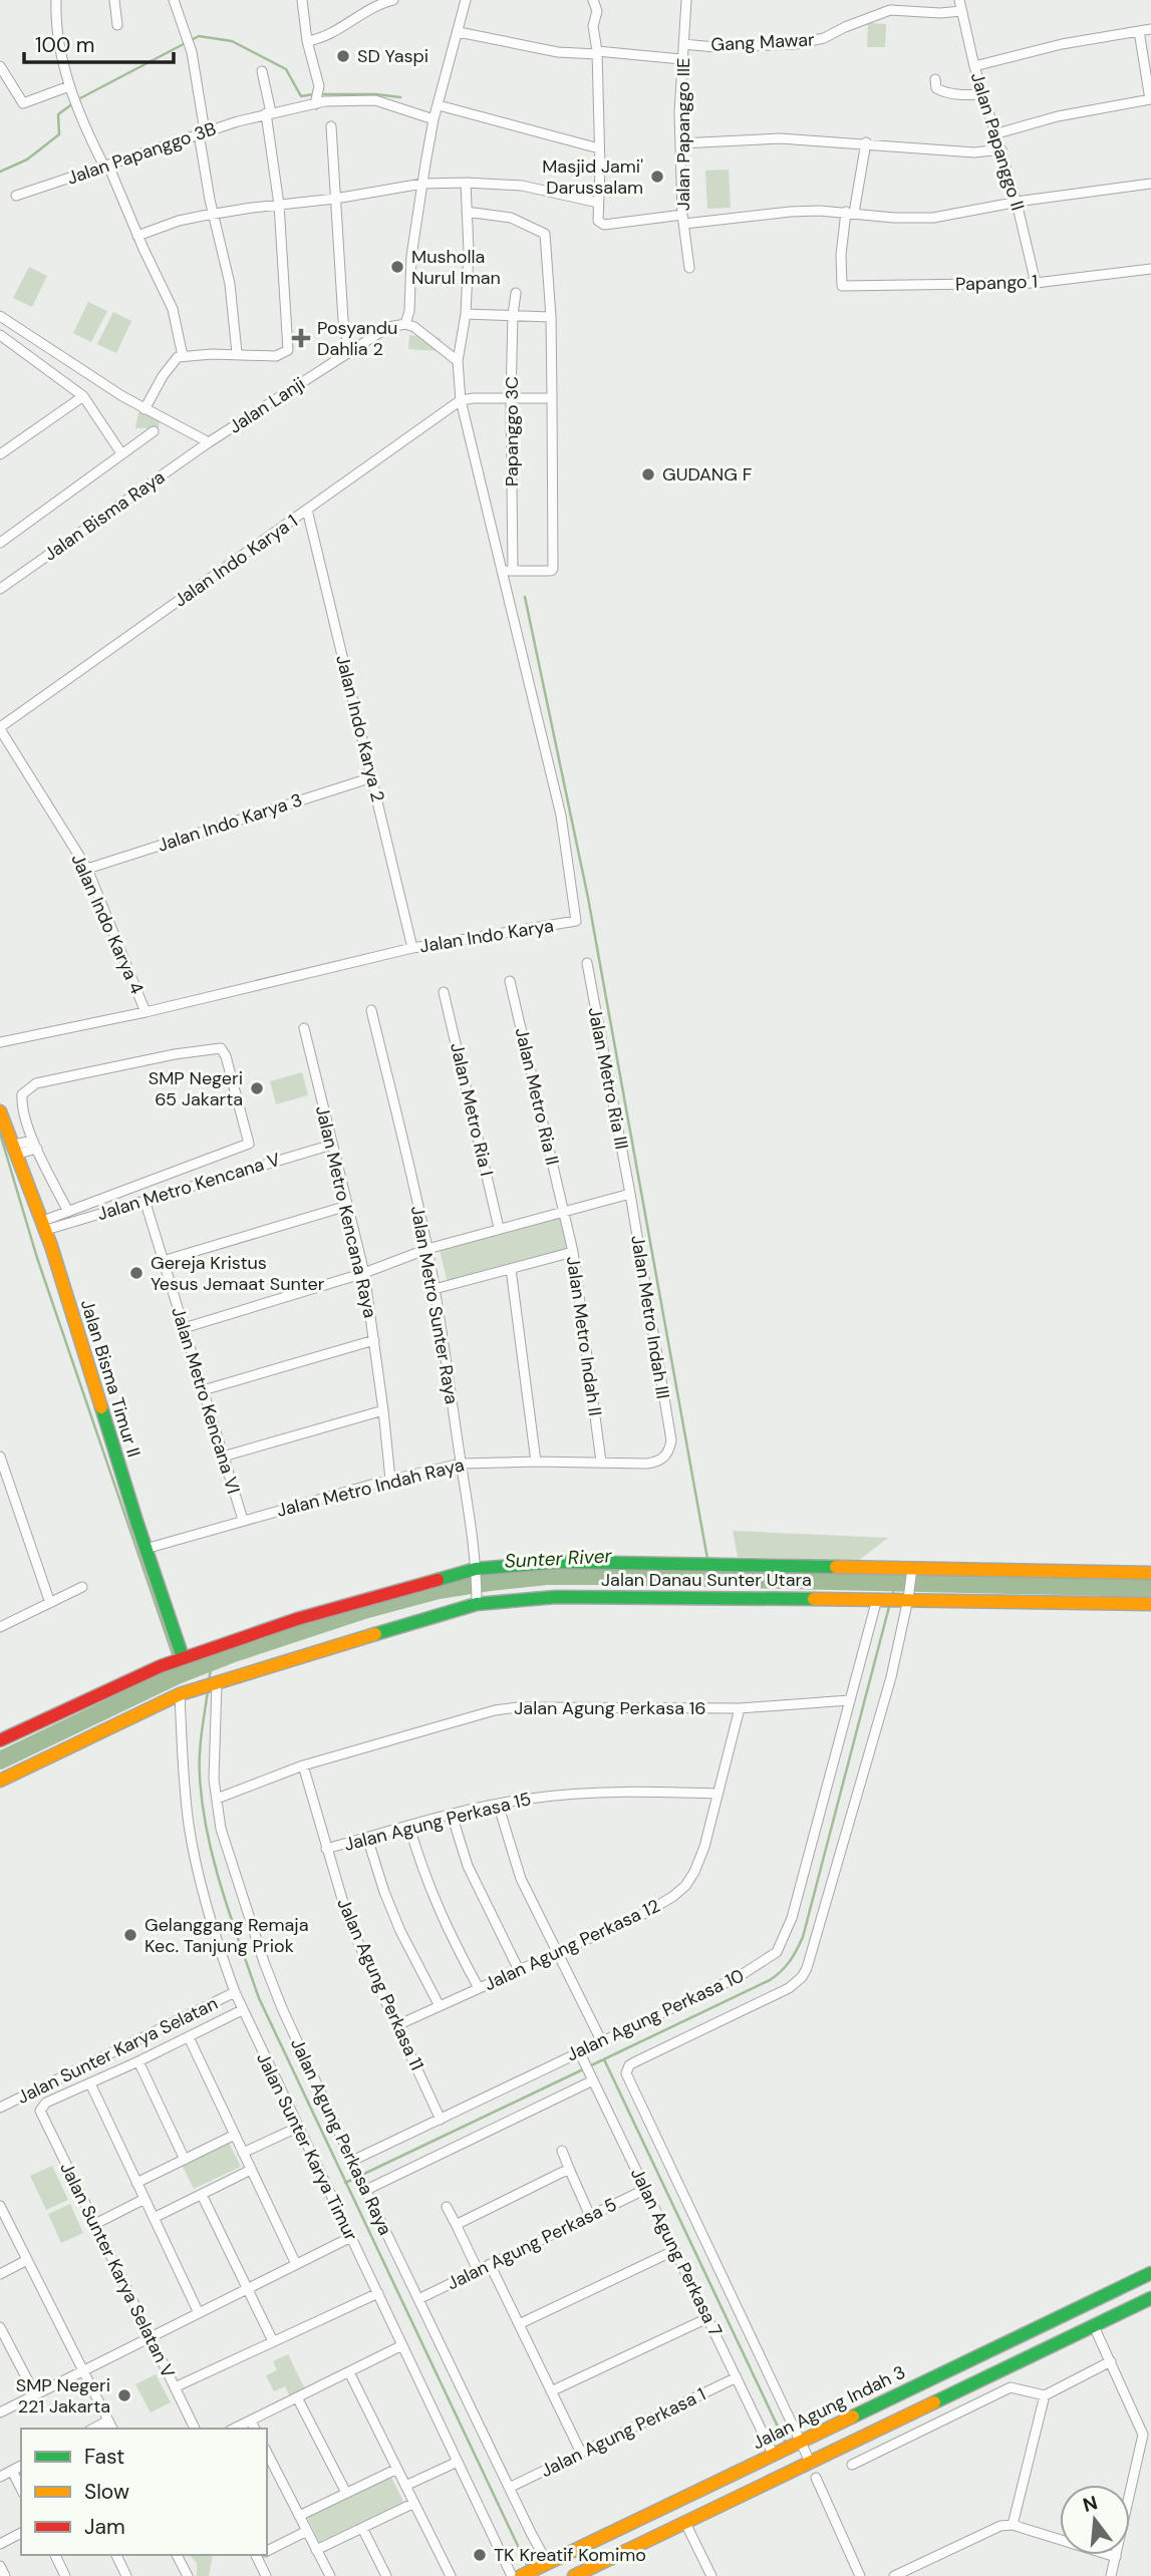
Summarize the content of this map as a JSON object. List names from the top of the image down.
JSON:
{
  "streets": {
    "main road": ["Jalan Bisma Timur II", "Jalan Danau Sunter Utara", "Jalan Agung Indah 3"],
    "street": [
      "Gang Mawar",
      "Jalan Papanggo IIE",
      "Jalan Papanggo II",
      "Jalan Papanggo 3B",
      "Papango 1",
      "Jalan Lanji",
      "Papanggo 3C",
      "Jalan Bisma Raya",
      "Jalan Indo Karya 1",
      "Jalan Indo Karya 2",
      "Jalan Indo Karya 3",
      "Jalan Indo Karya 4",
      "Jalan Indo Karya",
      "Jalan Metro Ria III",
      "Jalan Metro Ria II",
      "Jalan Metro Ria I",
      "Jalan Metro Kencana V",
      "Jalan Metro Kencana Raya",
      "Jalan Metro Sunter Raya",
      "Jalan Metro Indah III",
      "Jalan Metro Indah II",
      "Jalan Metro Kencana VI",
      "Jalan Metro Indah Raya",
      "Jalan Agung Perkasa 16",
      "Jalan Agung Perkasa 15",
      "Jalan Agung Perkasa 12",
      "Jalan Agung Perkasa 11",
      "Jalan Agung Perkasa 10",
      "Jalan Sunter Karya Selatan",
      "Jalan Agung Perkasa Raya",
      "Jalan Sunter Karya Timur",
      "Jalan Agung Perkasa 5",
      "Jalan Agung Perkasa 7",
      "Jalan Sunter Karya Selatan V",
      "Jalan Agung Perkasa 1"
    ]
  },
  "crossings": [
    ["Gang Mawar", "Jalan Papanggo IIE"],
    ["Gang Mawar", "Jalan Papanggo II"],
    ["Jalan Papanggo II", "Papango 1"],
    ["Jalan Lanji", "Jalan Bisma Raya"],
    ["Papanggo 3C", "Jalan Indo Karya 1"],
    ["Jalan Indo Karya 1", "Jalan Indo Karya 2"],
    ["Jalan Indo Karya 1", "Jalan Indo Karya 4"],
    ["Jalan Indo Karya 1", "Jalan Indo Karya"],
    ["Jalan Indo Karya 2", "Jalan Indo Karya 3"],
    ["Jalan Indo Karya 2", "Jalan Indo Karya"],
    ["Jalan Indo Karya 3", "Jalan Indo Karya 4"],
    ["Jalan Indo Karya 4", "Jalan Indo Karya"],
    ["Jalan Metro Ria III", "Jalan Metro Indah III"],
    ["Jalan Metro Ria II", "Jalan Metro Indah II"],
    ["Jalan Metro Kencana V", "Jalan Metro Kencana Raya"],
    ["Jalan Metro Kencana V", "Jalan Bisma Timur II"],
    ["Jalan Metro Kencana V", "Jalan Metro Kencana VI"],
    ["Jalan Metro Kencana Raya", "Jalan Metro Indah Raya"],
    ["Jalan Metro Sunter Raya", "Jalan Metro Indah Raya"],
    ["Jalan Metro Sunter Raya", "Jalan Danau Sunter Utara"],
    ["Jalan Metro Indah III", "Jalan Metro Indah Raya"],
    ["Jalan Metro Indah II", "Jalan Metro Indah Raya"],
    ["Jalan Bisma Timur II", "Jalan Metro Indah Raya"],
    ["Jalan Bisma Timur II", "Jalan Danau Sunter Utara"],
    ["Jalan Metro Kencana VI", "Jalan Metro Indah Raya"],
    ["Jalan Danau Sunter Utara", "Jalan Agung Perkasa 10"],
    ["Jalan Danau Sunter Utara", "Jalan Agung Perkasa Raya"],
    ["Jalan Danau Sunter Utara", "Jalan Sunter Karya Timur"],
    ["Jalan Agung Perkasa 16", "Jalan Agung Perkasa 12"],
    ["Jalan Agung Perkasa 16", "Jalan Agung Perkasa 11"],
    ["Jalan Agung Perkasa 16", "Jalan Agung Perkasa 10"],
    ["Jalan Agung Perkasa 16", "Jalan Agung Perkasa Raya"],
    ["Jalan Agung Perkasa 15", "Jalan Agung Perkasa 12"],
    ["Jalan Agung Perkasa 15", "Jalan Agung Perkasa 11"],
    ["Jalan Agung Perkasa 12", "Jalan Agung Perkasa 11"],
    ["Jalan Agung Perkasa 11", "Jalan Agung Perkasa 10"],
    ["Jalan Agung Perkasa 10", "Jalan Agung Perkasa Raya"],
    ["Jalan Agung Perkasa 10", "Jalan Agung Perkasa 7"],
    ["Jalan Sunter Karya Selatan", "Jalan Sunter Karya Timur"],
    ["Jalan Agung Perkasa Raya", "Jalan Agung Perkasa 5"],
    ["Jalan Agung Perkasa Raya", "Jalan Agung Indah 3"],
    ["Jalan Agung Perkasa Raya", "Jalan Agung Perkasa 1"],
    ["Jalan Sunter Karya Timur", "Jalan Agung Indah 3"],
    ["Jalan Agung Perkasa 5", "Jalan Agung Perkasa 7"],
    ["Jalan Agung Perkasa 7", "Jalan Agung Indah 3"],
    ["Jalan Agung Perkasa 7", "Jalan Agung Perkasa 1"]
  ],
  "water": ["Sunter River"],
  "places": {
    "other": [
      "SD Yaspi",
      "Masjid Jami' Darussalam",
      "Musholla Nurul Iman",
      "GUDANG F",
      "SMP Negeri 65 Jakarta",
      "Gereja Kristus Yesus Jemaat Sunter",
      "Gelanggang Remaja Kec. Tanjung Priok",
      "SMP Negeri 221 Jakarta",
      "TK Kreatif Komimo"
    ],
    "health": ["Posyandu Dahlia 2"]
  },
  "legend": ["Fast", "Slow", "Jam"],
  "scale_bar": "100 m",
  "north": "top"
}
